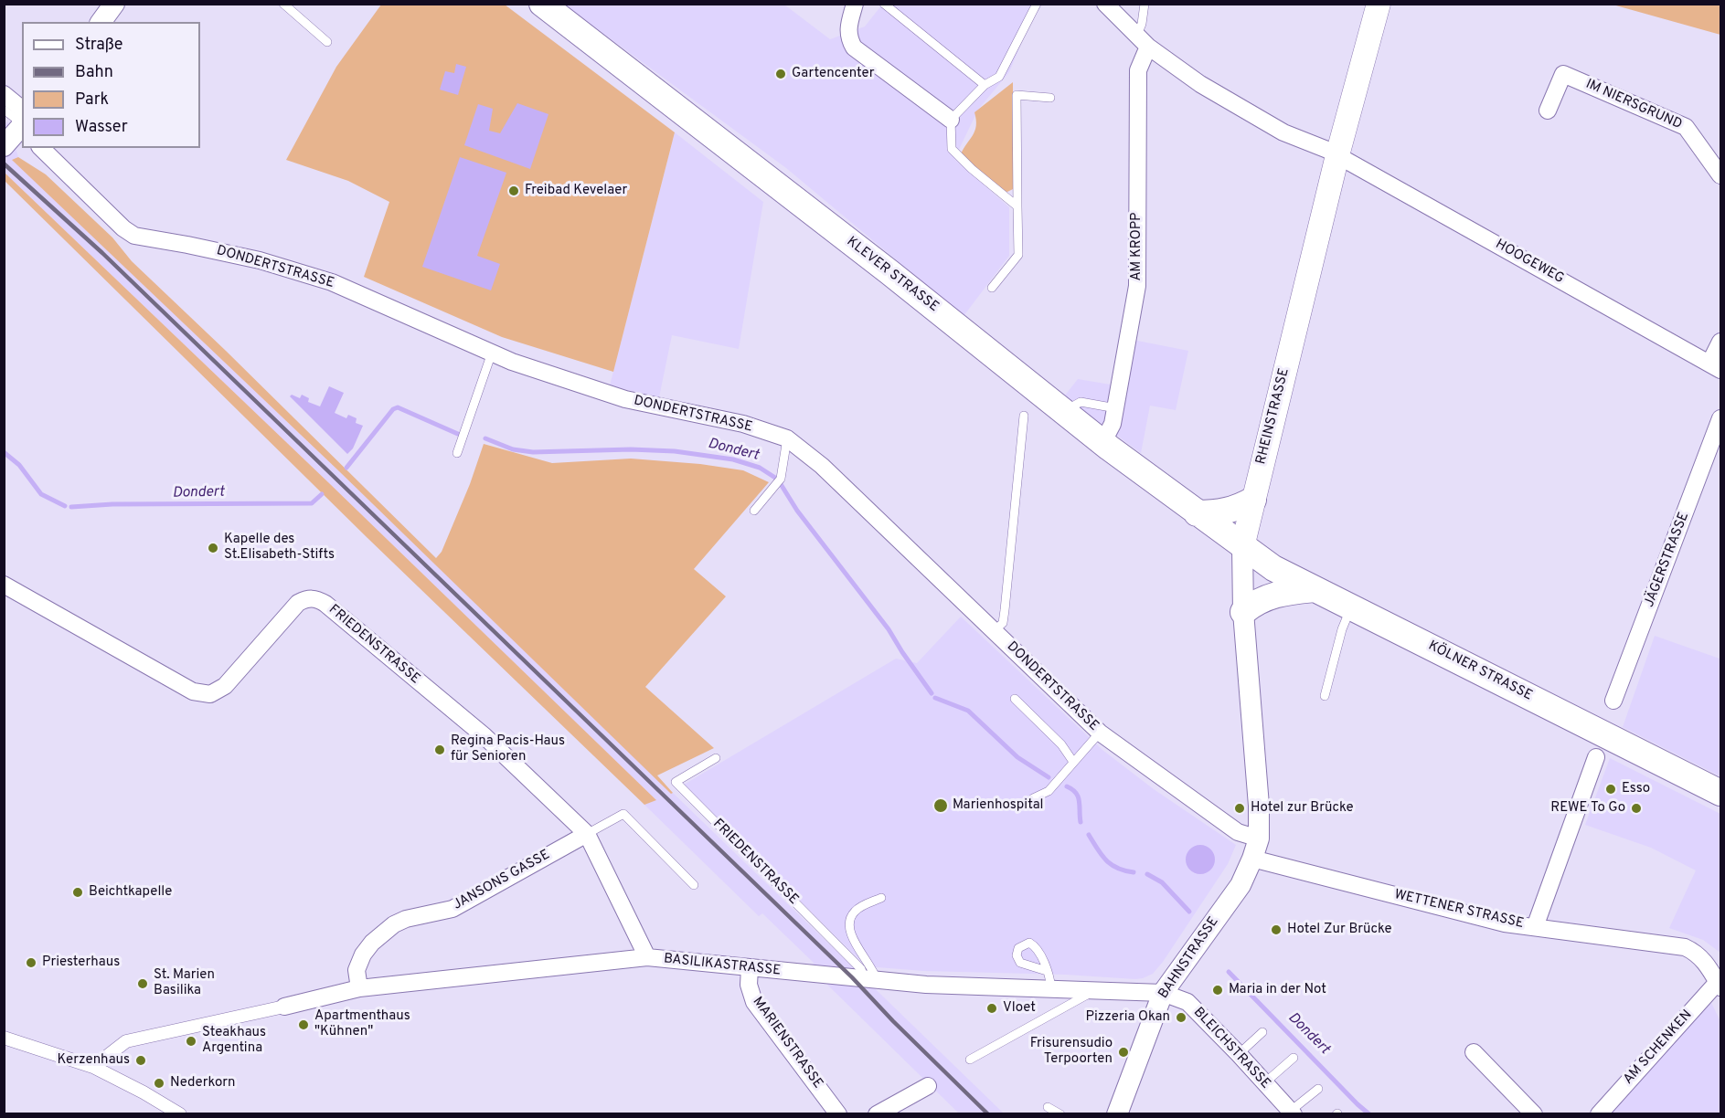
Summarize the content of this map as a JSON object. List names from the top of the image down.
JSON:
{
  "streets": {
    "main road": ["KLEVER STRASSE", "RHEINSTRASSE", "KÖLNER STRASSE"],
    "street": [
      "IM NIERSGRUND",
      "AM KROPP",
      "HOOGEWEG",
      "DONDERTSTRASSE",
      "JÄGERSTRASSE",
      "FRIEDENSTRASSE",
      "JANSONS GASSE",
      "WETTENER STRASSE",
      "BAHNSTRASSE",
      "BASILIKASTRASSE",
      "MARIENSTRASSE",
      "AM SCHENKEN",
      "BLEICHSTRASSE"
    ]
  },
  "crossings": [
    ["AM KROPP", "HOOGEWEG"],
    ["AM KROPP", "KLEVER STRASSE"],
    ["HOOGEWEG", "RHEINSTRASSE"],
    ["DONDERTSTRASSE", "RHEINSTRASSE"],
    ["DONDERTSTRASSE", "BAHNSTRASSE"],
    ["KLEVER STRASSE", "RHEINSTRASSE"],
    ["KLEVER STRASSE", "KÖLNER STRASSE"],
    ["RHEINSTRASSE", "KÖLNER STRASSE"],
    ["RHEINSTRASSE", "BAHNSTRASSE"],
    ["FRIEDENSTRASSE", "JANSONS GASSE"],
    ["FRIEDENSTRASSE", "BASILIKASTRASSE"],
    ["JANSONS GASSE", "BASILIKASTRASSE"],
    ["WETTENER STRASSE", "BAHNSTRASSE"],
    ["WETTENER STRASSE", "AM SCHENKEN"],
    ["BAHNSTRASSE", "BASILIKASTRASSE"],
    ["BAHNSTRASSE", "BLEICHSTRASSE"],
    ["BASILIKASTRASSE", "MARIENSTRASSE"],
    ["BASILIKASTRASSE", "BLEICHSTRASSE"]
  ],
  "water": ["Dondert"],
  "places": [
    "Gartencenter",
    "Freibad Kevelaer",
    "Kapelle des St.Elisabeth-Stifts",
    "Regina Pacis-Haus für Senioren",
    "Esso",
    "Marienhospital",
    "Hotel zur Brücke",
    "REWE To Go",
    "Beichtkapelle",
    "Hotel Zur Brücke",
    "Priesterhaus",
    "St. Marien Basilika",
    "Maria in der Not",
    "Vloet",
    "Pizzeria Okan",
    "Apartmenthaus \"Kühnen\"",
    "Steakhaus Argentina",
    "Frisurensudio Terpoorten",
    "Kerzenhaus",
    "Nederkorn"
  ],
  "legend": [
    "Straße",
    "Bahn",
    "Park",
    "Wasser"
  ]
}
